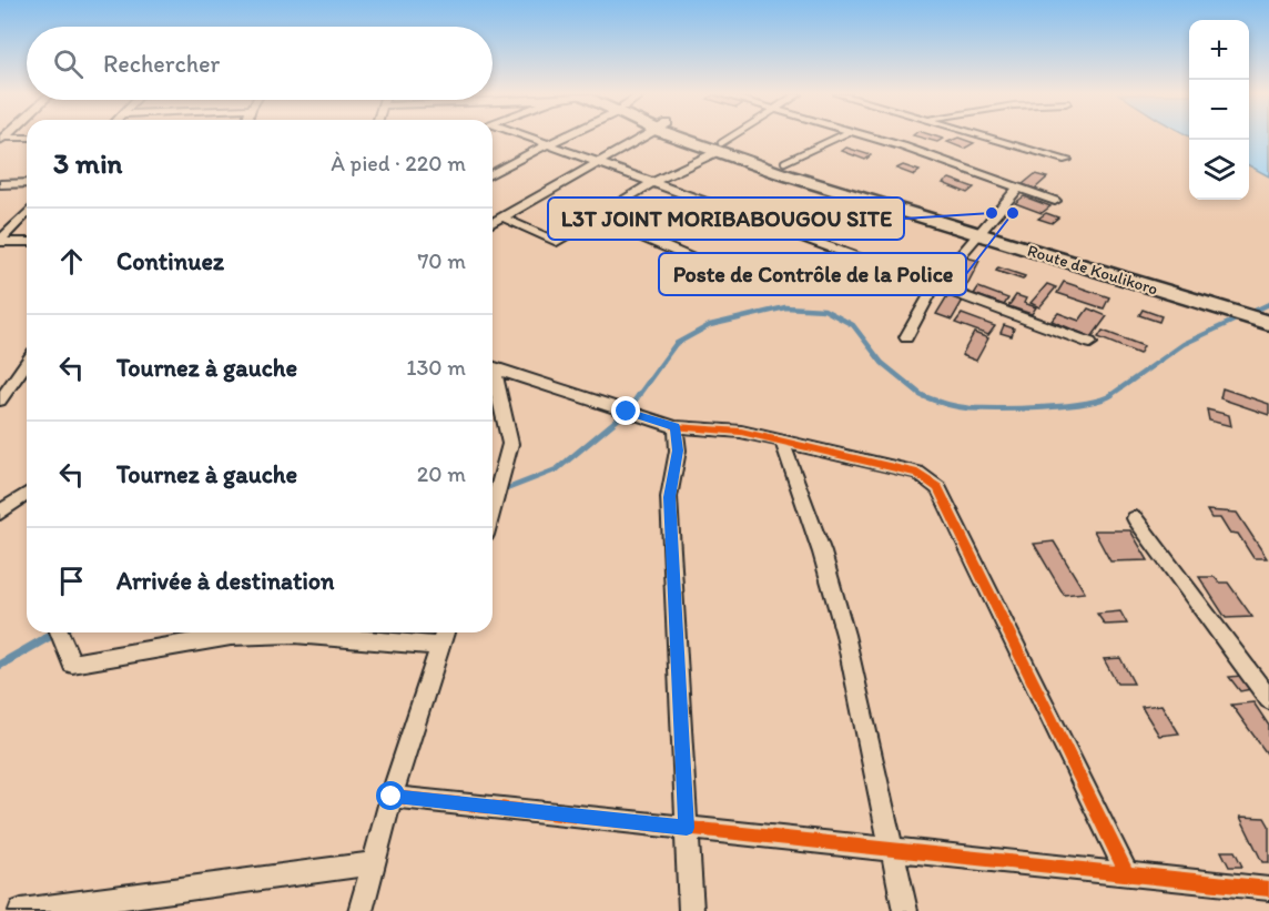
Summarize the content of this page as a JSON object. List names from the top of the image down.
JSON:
{
  "streets": {
    "main road": ["Route de Koulikoro"]
  },
  "places": ["L3T JOINT MORIBABOUGOU SITE", "Poste de Contrôle de la Police"],
  "page": {
    "map_buttons": ["+", "−"],
    "search": "Rechercher",
    "heading": ["3 min", "À pied · 220 m"],
    "list": [
      ["Continuez", "70 m"],
      ["Tournez à gauche", "130 m"],
      ["Tournez à gauche", "20 m"],
      "Arrivée à destination"
    ]
  }
}
